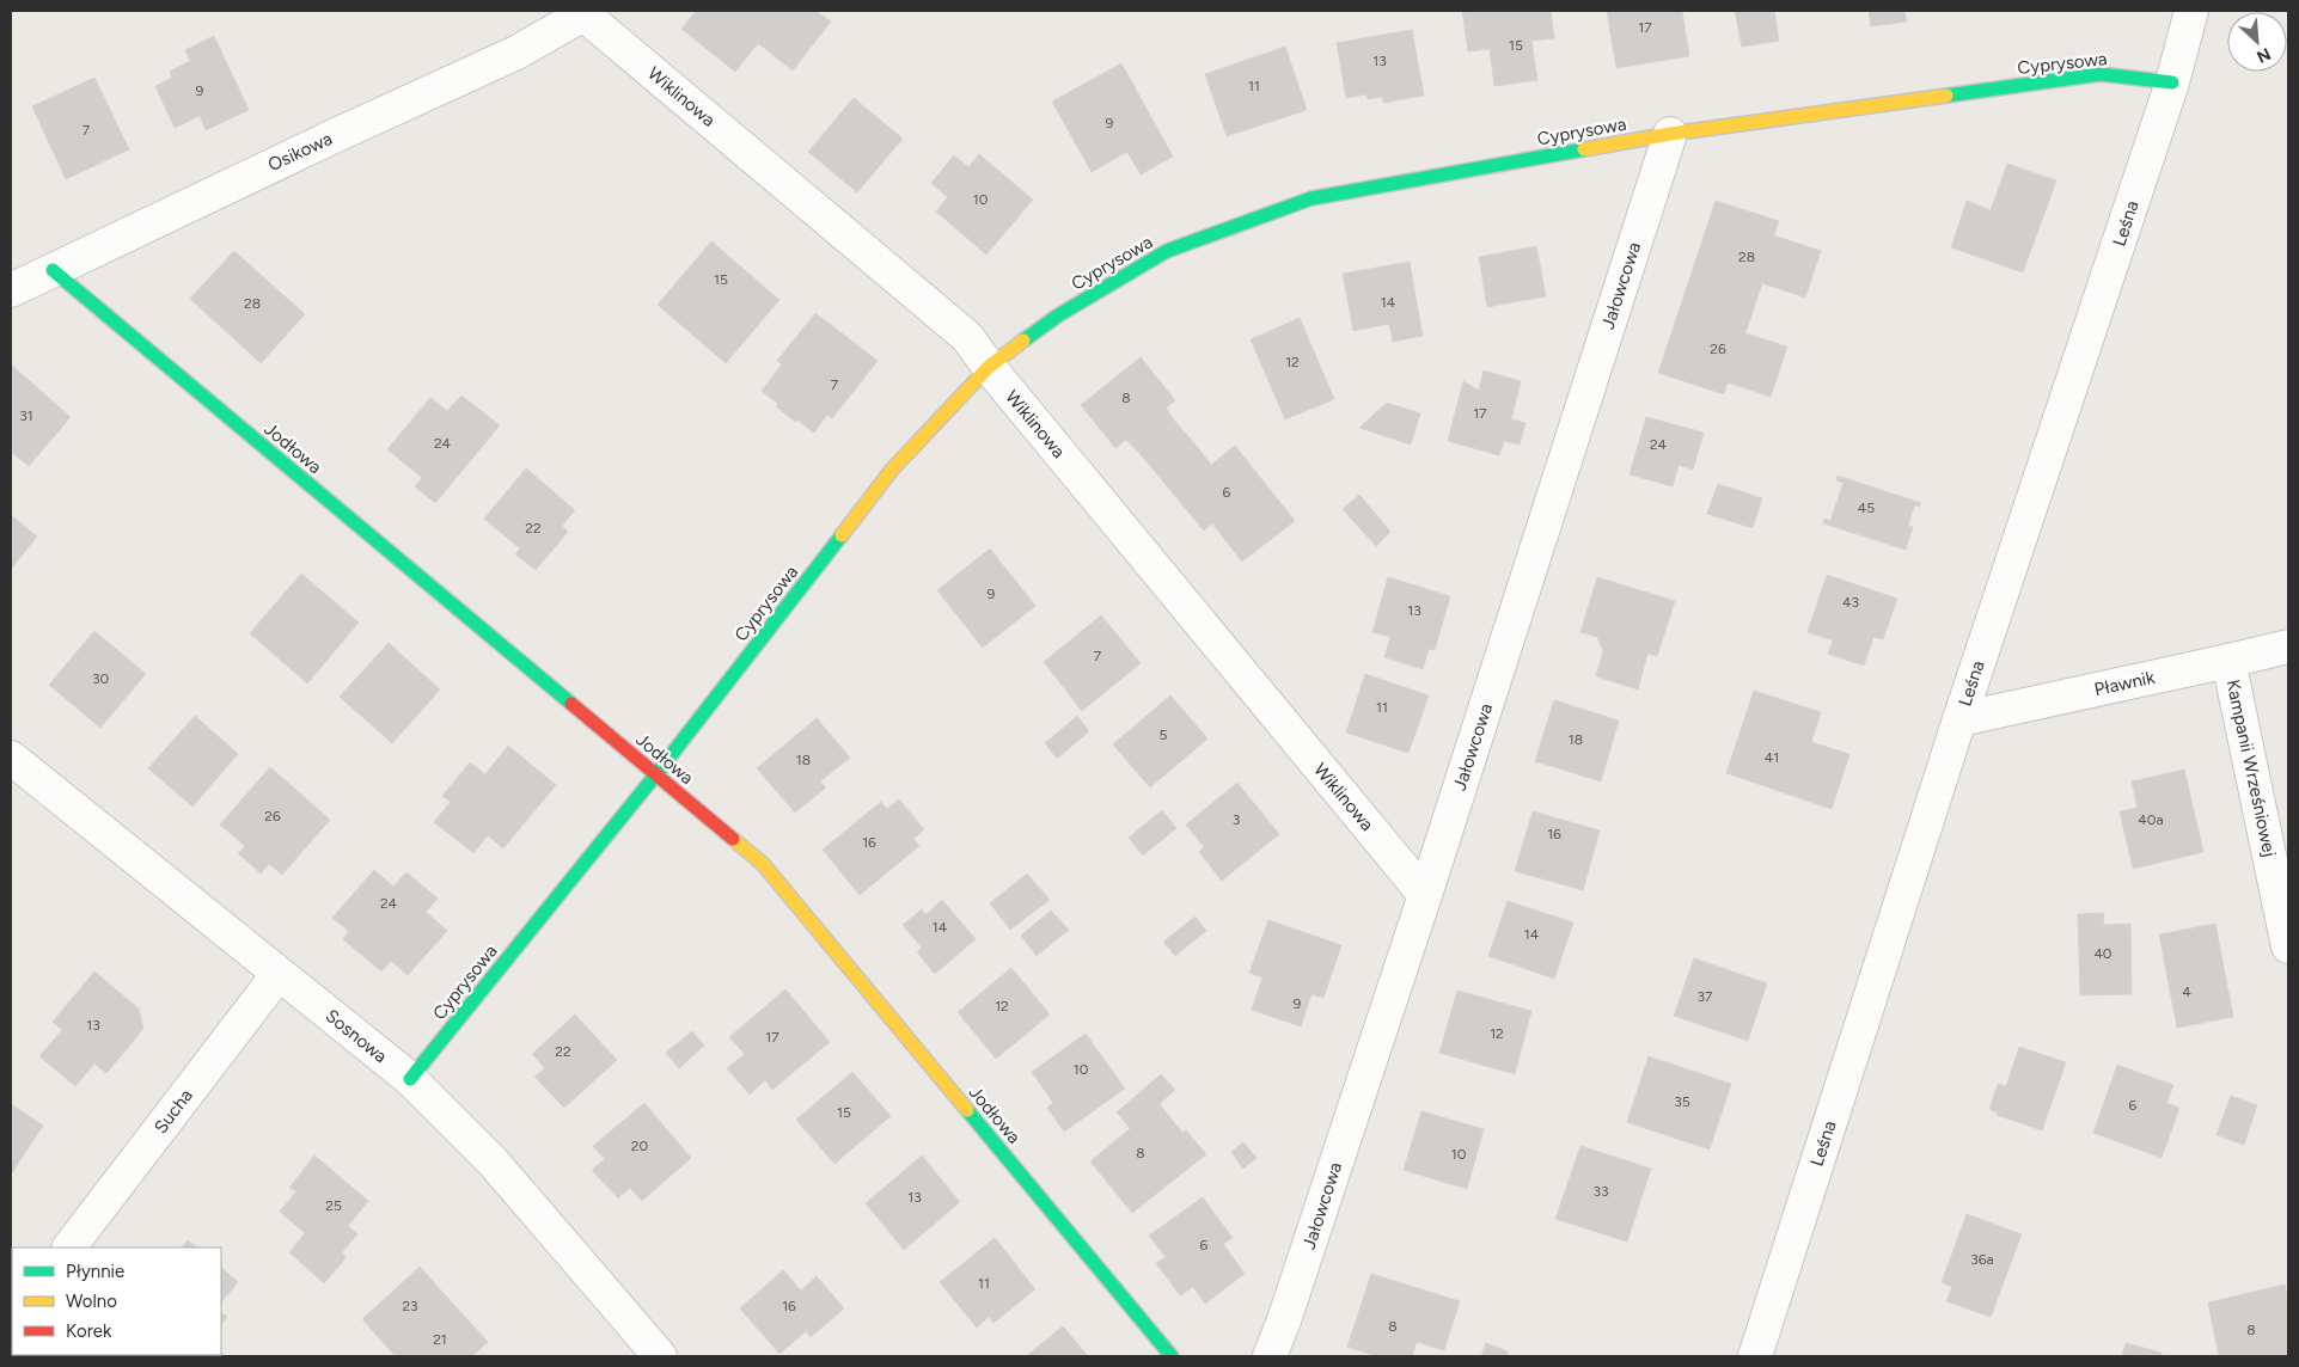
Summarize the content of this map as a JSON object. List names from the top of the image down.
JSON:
{
  "streets": {
    "street": [
      "Cyprysowa",
      "Wiklinowa",
      "Osikowa",
      "Leśna",
      "Jałowcowa",
      "Jodłowa",
      "Pławnik",
      "Kampanii Wrześniowej",
      "Sosnowa",
      "Sucha"
    ]
  },
  "crossings": [
    ["Cyprysowa", "Wiklinowa"],
    ["Cyprysowa", "Leśna"],
    ["Cyprysowa", "Jałowcowa"],
    ["Cyprysowa", "Jodłowa"],
    ["Cyprysowa", "Sosnowa"],
    ["Wiklinowa", "Osikowa"],
    ["Wiklinowa", "Jałowcowa"],
    ["Osikowa", "Jodłowa"],
    ["Leśna", "Pławnik"],
    ["Pławnik", "Kampanii Wrześniowej"],
    ["Sosnowa", "Sucha"]
  ],
  "house_numbers": [
    "17",
    "15",
    "13",
    "11",
    "9",
    "9",
    "7",
    "10",
    "28",
    "15",
    "14",
    "28",
    "26",
    "12",
    "7",
    "8",
    "17",
    "31",
    "24",
    "24",
    "6",
    "45",
    "22",
    "9",
    "43",
    "13",
    "7",
    "30",
    "11",
    "5",
    "18",
    "41",
    "18",
    "26",
    "3",
    "40a",
    "16",
    "16",
    "24",
    "14",
    "14",
    "40",
    "4",
    "37",
    "9",
    "12",
    "13",
    "12",
    "17",
    "22",
    "10",
    "35",
    "6",
    "15",
    "20",
    "8",
    "10",
    "33",
    "13",
    "25",
    "6",
    "36a",
    "11",
    "23",
    "16",
    "8",
    "8",
    "21"
  ],
  "legend": ["Płynnie", "Wolno", "Korek"],
  "north": "bottom right"
}
